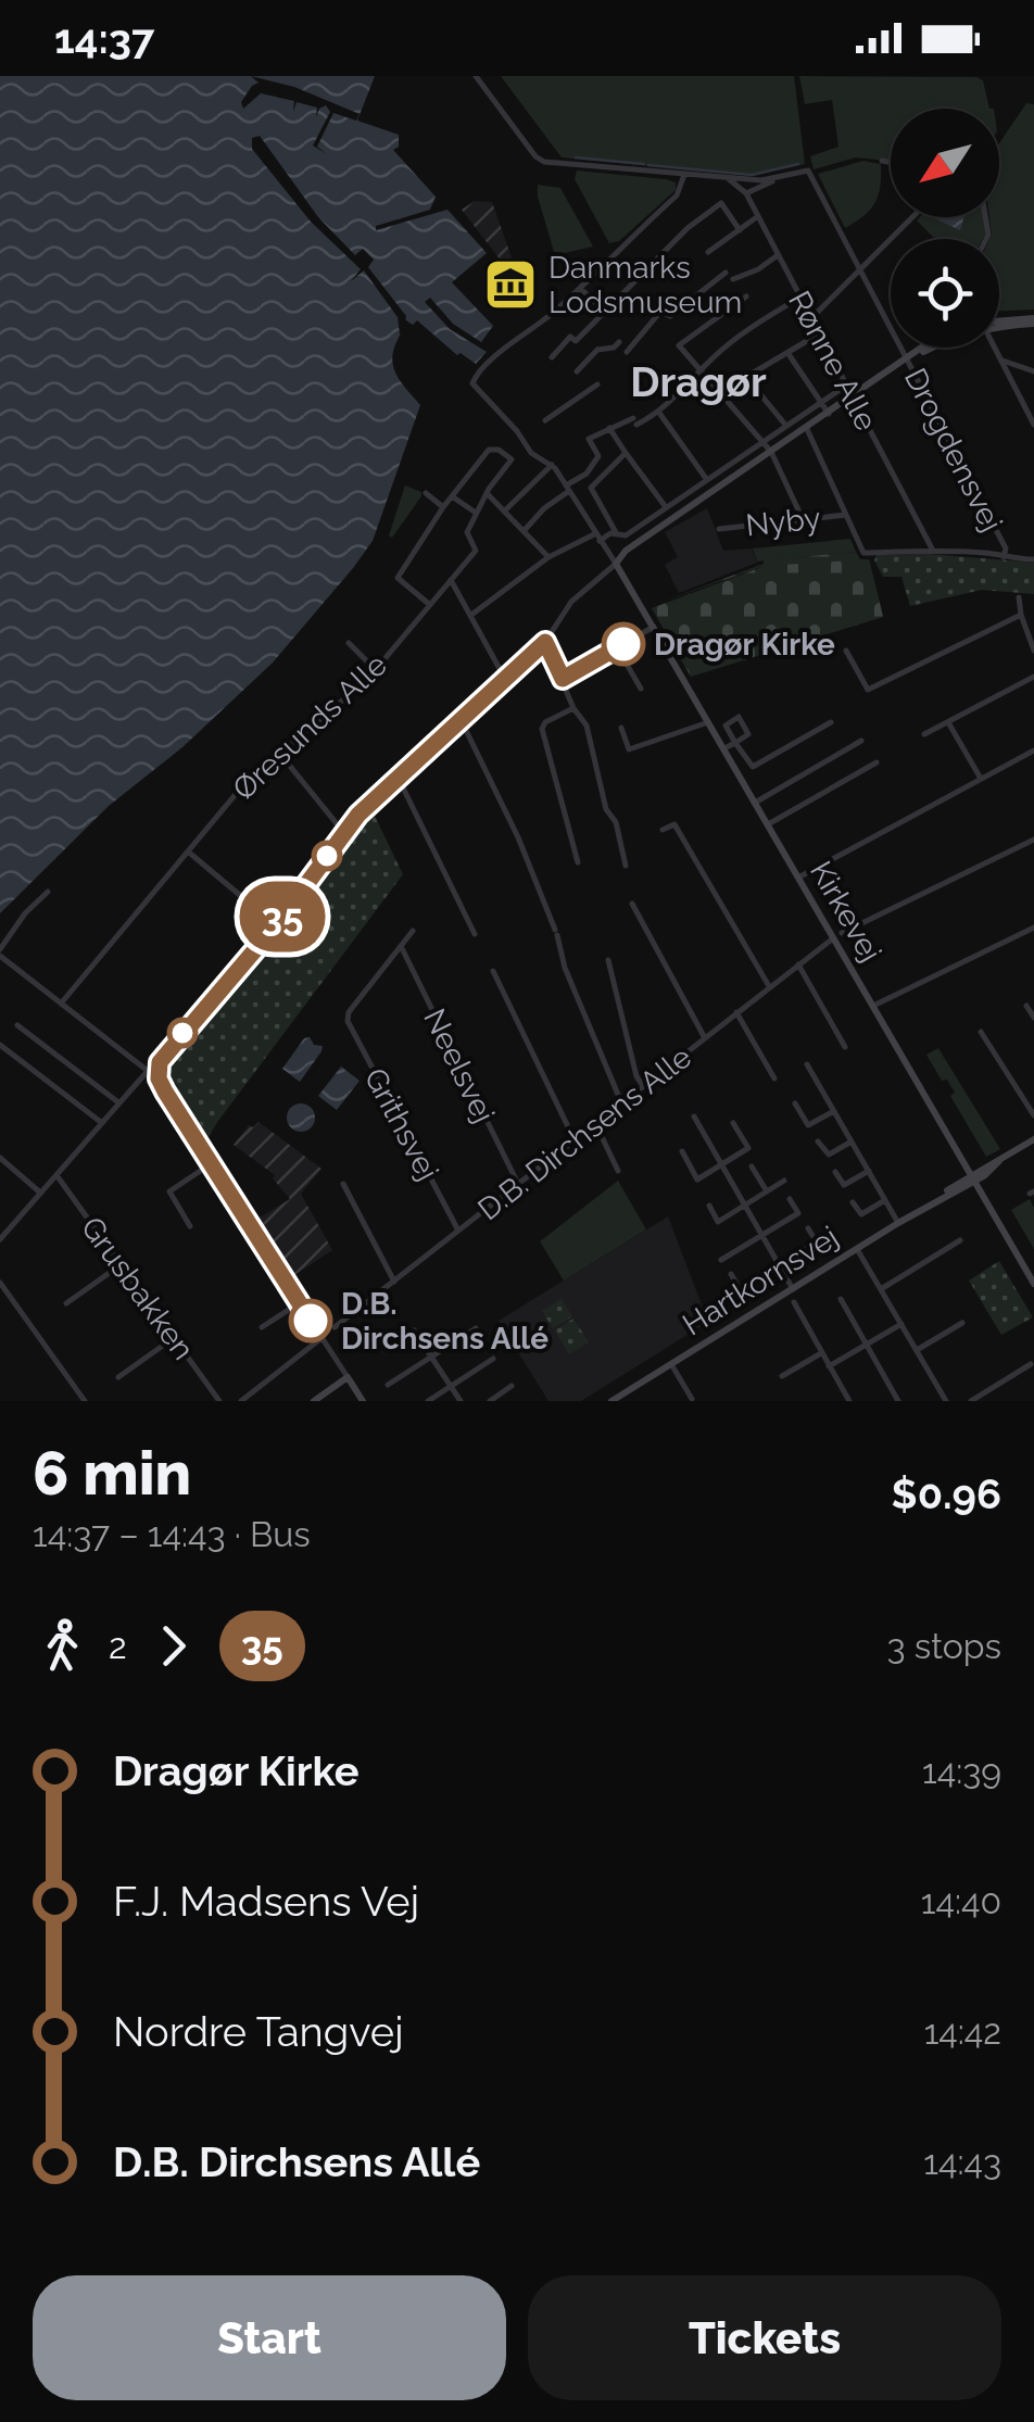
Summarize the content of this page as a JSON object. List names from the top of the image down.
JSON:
{
  "streets": {
    "street": [
      "Rønne Alle",
      "Drogdensvej",
      "Nyby",
      "Øresunds Alle",
      "Kirkevej",
      "Neelsvej",
      "Grithsvej",
      "D.B. Dirchsens Alle",
      "Hartkornsvej",
      "Grusbakken"
    ]
  },
  "crossings": [
    ["Kirkevej", "D.B. Dirchsens Alle"],
    ["Kirkevej", "Hartkornsvej"],
    ["Neelsvej", "Grithsvej"],
    ["Neelsvej", "D.B. Dirchsens Alle"],
    ["Grithsvej", "D.B. Dirchsens Alle"]
  ],
  "districts": ["Dragør"],
  "places": {
    "museum": ["Danmarks Lodsmuseum"],
    "other": ["Dragør Kirke", "D.B. Dirchsens Allé"]
  },
  "lines": ["bus line 35"],
  "north": "bottom left",
  "page": {
    "status": "14:37",
    "on_map": "35",
    "heading": ["6 min", "14:37 – 14:43 · Bus", "$0.96"],
    "legs": ["2", "35", "3 stops"],
    "list": [
      {
        "name": "Dragør Kirke",
        "value": "14:39"
      },
      {
        "name": "F.J. Madsens Vej",
        "value": "14:40"
      },
      {
        "name": "Nordre Tangvej",
        "value": "14:42"
      },
      {
        "name": "D.B. Dirchsens Allé",
        "value": "14:43"
      }
    ],
    "buttons": ["Start", "Tickets"]
  }
}
